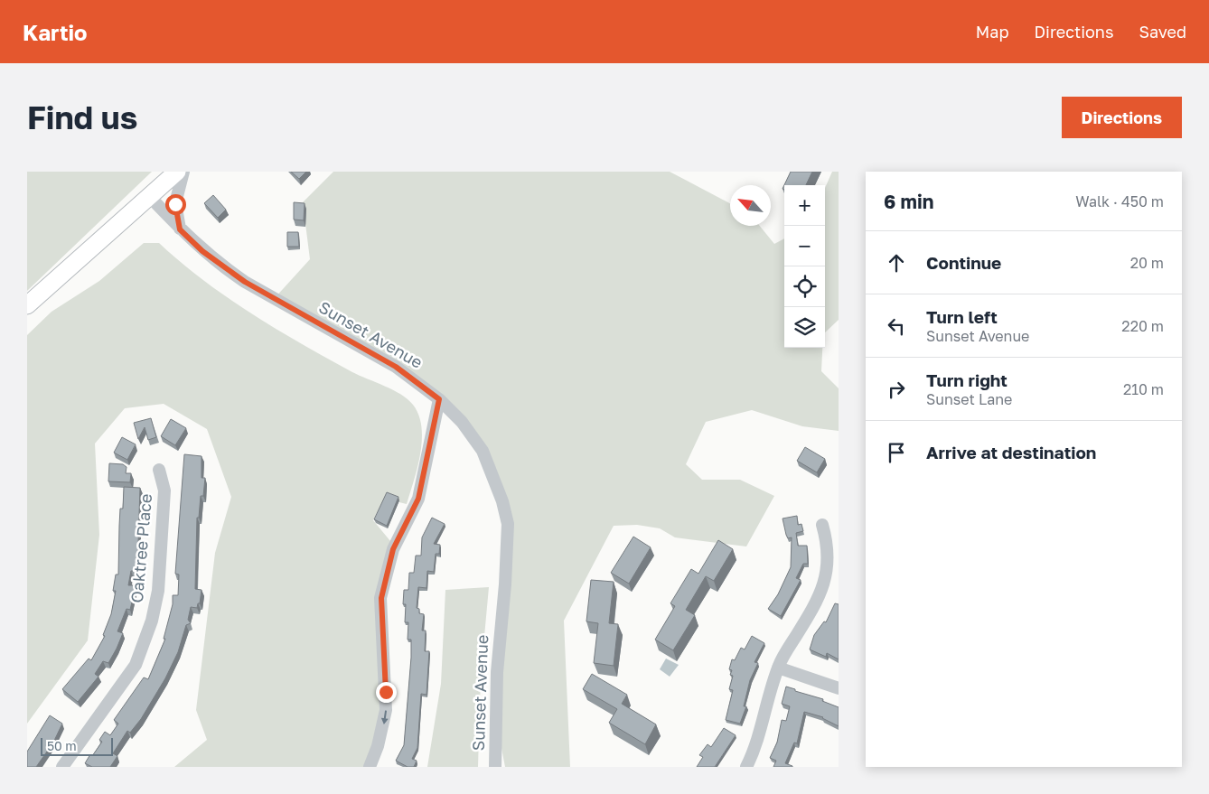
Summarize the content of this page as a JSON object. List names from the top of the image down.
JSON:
{
  "streets": {
    "street": ["Sunset Avenue", "Oaktree Place"]
  },
  "scale_bar": "50 m",
  "north": "top left",
  "page": {
    "header": "Kartio",
    "nav": ["Map", "Directions", "Saved"],
    "buttons": "Directions",
    "title": "Find us",
    "heading": ["6 min", "Walk · 450 m"],
    "map_buttons": ["+", "−"],
    "list": [
      ["Continue", "20 m"],
      ["Turn left", "Sunset Avenue", "220 m"],
      ["Turn right", "Sunset Lane", "210 m"],
      "Arrive at destination"
    ],
    "scale": "50 m"
  }
}
